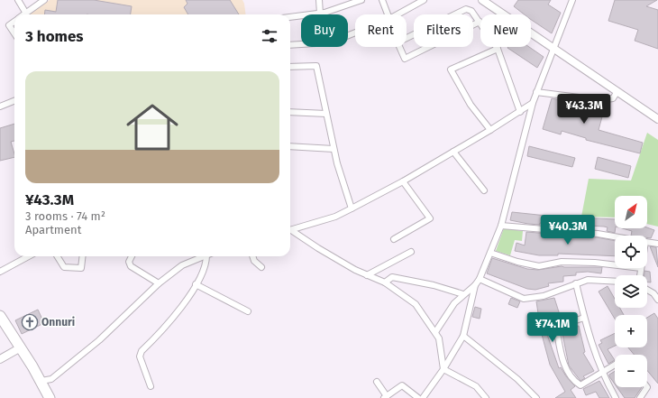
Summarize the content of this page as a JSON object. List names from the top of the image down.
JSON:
{
  "places": {
    "church": ["Onnuri"]
  },
  "north": "top right",
  "page": {
    "chip": [
      "Buy",
      "Rent",
      "Filters",
      "New"
    ],
    "heading": "3 homes",
    "list": [
      {
        "name": "¥43.3M",
        "note": "3 rooms · 74 m² · Apartment"
      }
    ],
    "price": ["¥43.3M", "¥40.3M", "¥74.1M"],
    "map_buttons": ["+", "−"]
  }
}
